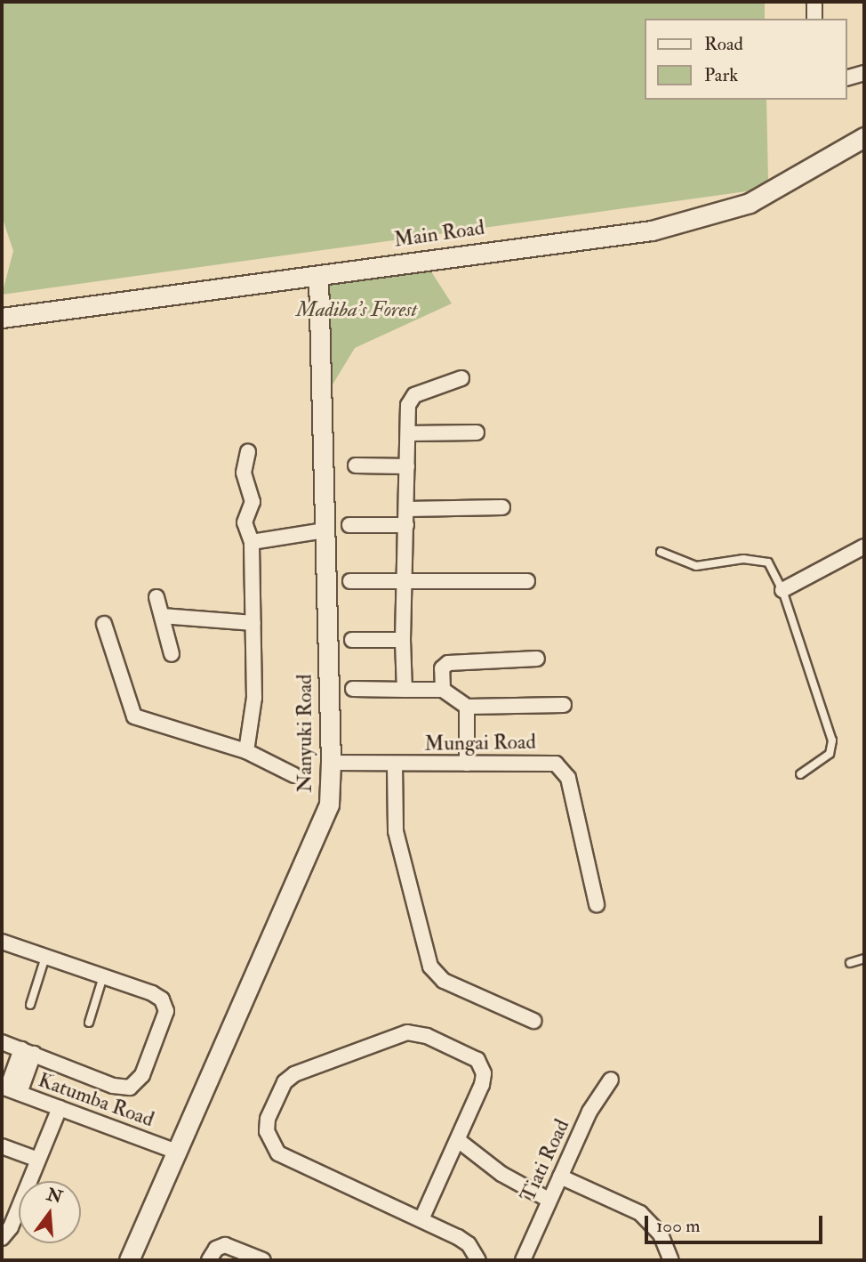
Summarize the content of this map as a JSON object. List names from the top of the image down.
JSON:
{
  "streets": {
    "street": [
      "Main Road",
      "Nanyuki Road",
      "Mungai Road",
      "Katumba Road",
      "Tiati Road"
    ]
  },
  "crossings": [
    ["Main Road", "Nanyuki Road"],
    ["Nanyuki Road", "Mungai Road"],
    ["Nanyuki Road", "Katumba Road"]
  ],
  "parks": ["Madiba's Forest"],
  "legend": ["Road", "Park"],
  "scale_bar": "100 m",
  "north": "top"
}
